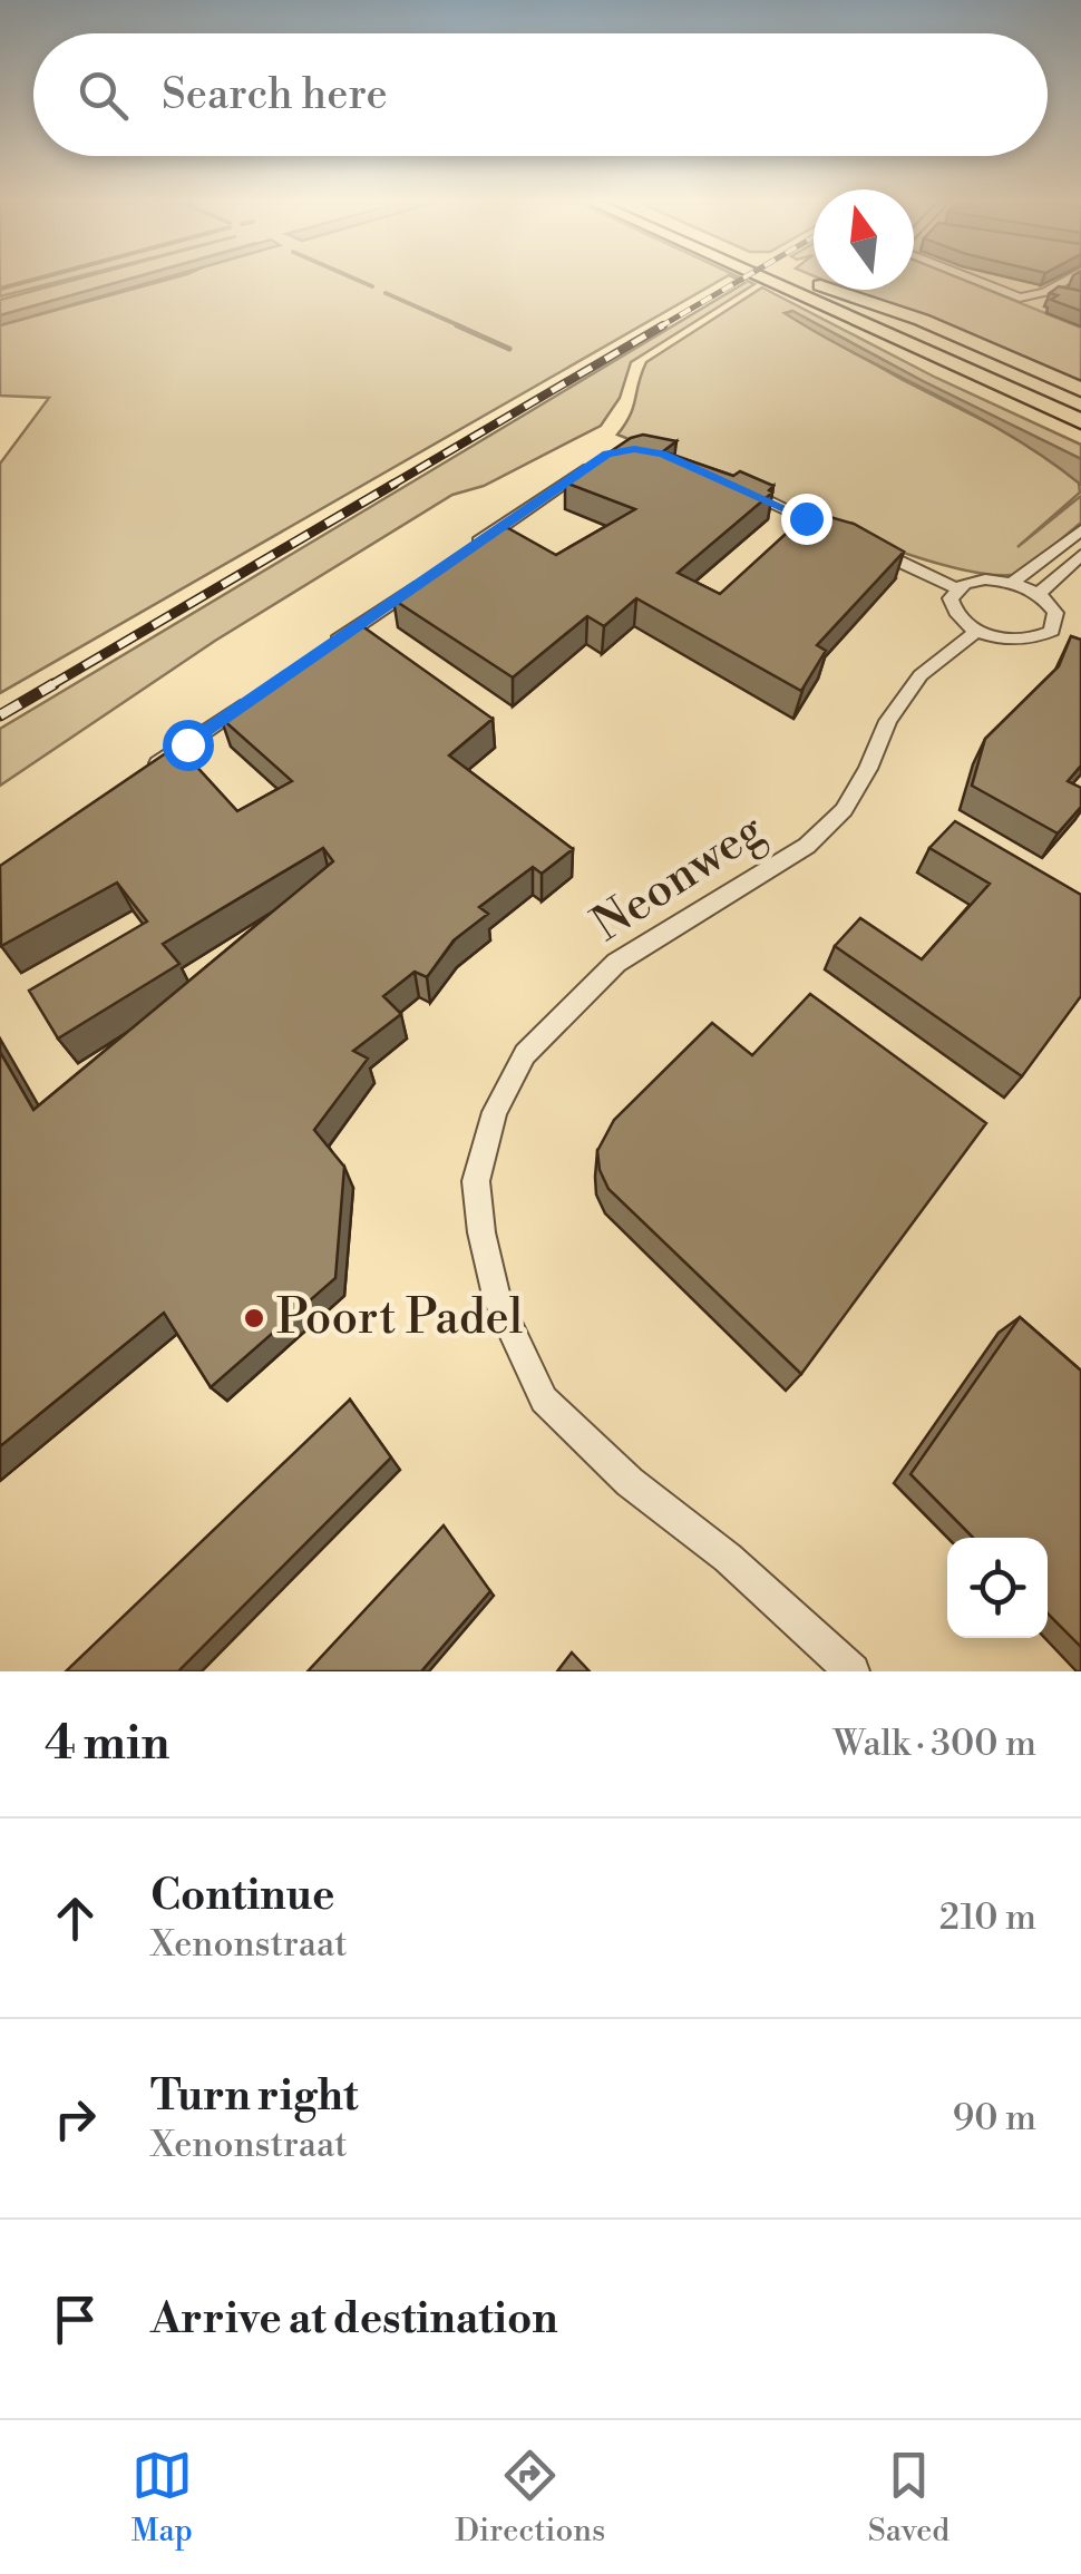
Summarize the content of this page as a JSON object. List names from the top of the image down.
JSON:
{
  "streets": {
    "street": ["Neonweg"]
  },
  "places": ["Poort Padel"],
  "north": "top",
  "page": {
    "search": "Search here",
    "heading": ["4 min", "Walk · 300 m"],
    "list": [
      ["Continue", "Xenonstraat", "210 m"],
      ["Turn right", "Xenonstraat", "90 m"],
      "Arrive at destination"
    ],
    "nav": ["Map", "Directions", "Saved"]
  }
}
